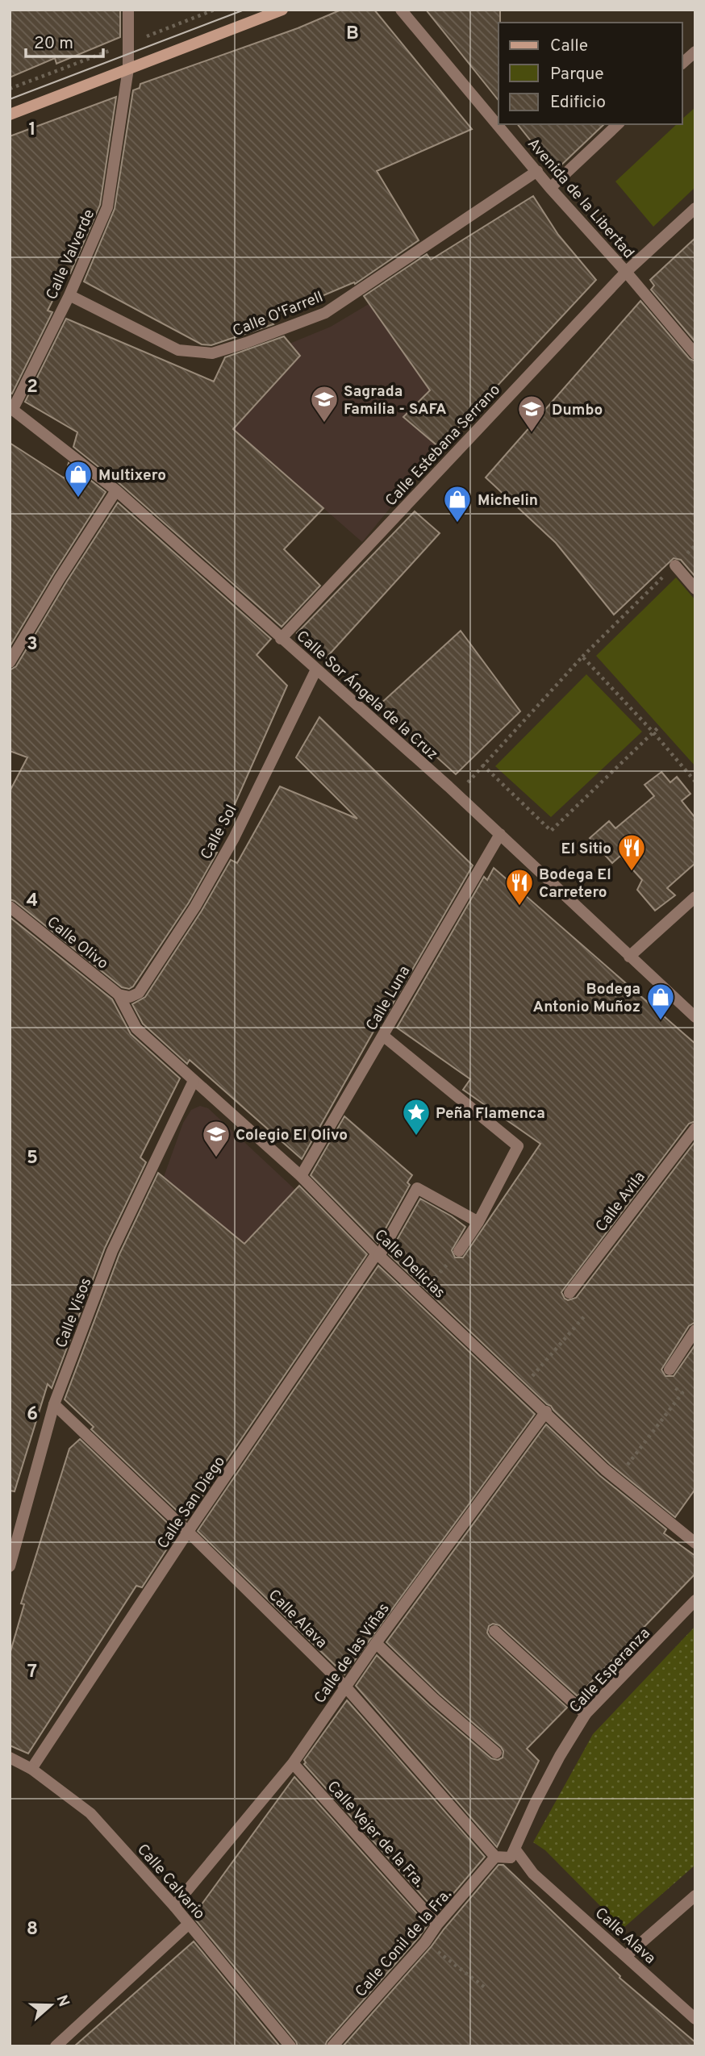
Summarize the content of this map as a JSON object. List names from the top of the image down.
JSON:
{
  "streets": {
    "street": [
      "Avenida de la Libertad",
      "Calle Valverde",
      "Calle O'Farrell",
      "Calle Estebana Serrano",
      "Calle Sor Ángela de la Cruz",
      "Calle Sol",
      "Calle Olivo",
      "Calle Luna",
      "Calle Avila",
      "Calle Delicias",
      "Calle Visos",
      "Calle San Diego",
      "Calle Alava",
      "Calle de las Viñas",
      "Calle Esperanza",
      "Calle Vejer de la Fra.",
      "Calle Calvario",
      "Calle Conil de la Fra."
    ]
  },
  "crossings": [
    ["Avenida de la Libertad", "Calle O'Farrell"],
    ["Avenida de la Libertad", "Calle Estebana Serrano"],
    ["Calle Valverde", "Calle O'Farrell"],
    ["Calle Valverde", "Calle Sor Ángela de la Cruz"],
    ["Calle Estebana Serrano", "Calle Sor Ángela de la Cruz"],
    ["Calle Sor Ángela de la Cruz", "Calle Sol"],
    ["Calle Sor Ángela de la Cruz", "Calle Luna"],
    ["Calle Sol", "Calle Olivo"],
    ["Calle Sol", "Calle Delicias"],
    ["Calle Olivo", "Calle Delicias"],
    ["Calle Luna", "Calle Delicias"],
    ["Calle Delicias", "Calle Visos"],
    ["Calle Delicias", "Calle San Diego"],
    ["Calle Delicias", "Calle de las Viñas"],
    ["Calle Visos", "Calle Alava"],
    ["Calle San Diego", "Calle Alava"],
    ["Calle San Diego", "Calle Calvario"],
    ["Calle Alava", "Calle de las Viñas"],
    ["Calle Alava", "Calle Esperanza"],
    ["Calle Alava", "Calle Conil de la Fra."],
    ["Calle de las Viñas", "Calle Vejer de la Fra."],
    ["Calle de las Viñas", "Calle Calvario"],
    ["Calle Vejer de la Fra.", "Calle Conil de la Fra."]
  ],
  "places": {
    "school or university": ["Sagrada Familia - SAFA", "Dumbo", "Colegio El Olivo"],
    "shop": ["Multixero", "Michelin", "Bodega Antonio Muñoz"],
    "restaurant": ["El Sitio", "Bodega El Carretero"],
    "place": ["Peña Flamenca"]
  },
  "legend": ["Calle", "Parque", "Edificio"],
  "scale_bar": "20 m",
  "north": "right",
  "grid": {
    "columns": ["B"],
    "rows": [
      "1",
      "2",
      "3",
      "4",
      "5",
      "6",
      "7",
      "8"
    ]
  }
}
